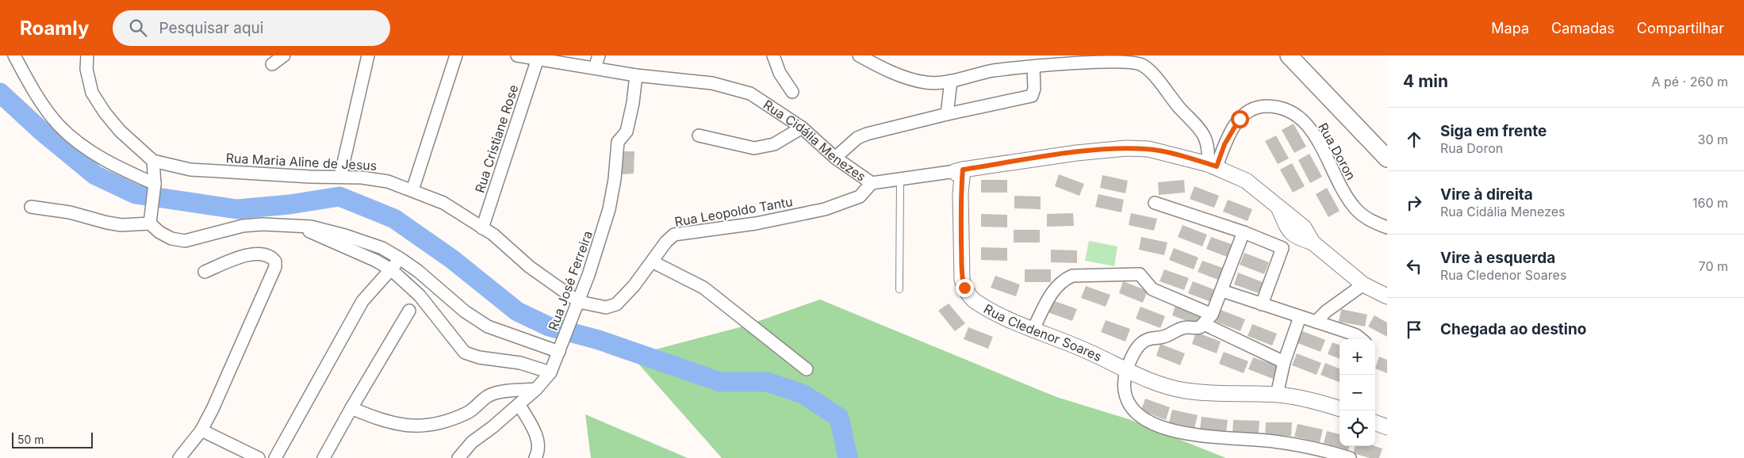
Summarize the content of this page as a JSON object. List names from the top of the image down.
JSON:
{
  "streets": {
    "street": [
      "Rua Cristiane Rose",
      "Rua Cidália Menezes",
      "Rua Doron",
      "Rua Maria Aline de Jesus",
      "Rua Leopoldo Tantu",
      "Rua José Ferreira",
      "Rua Cledenor Soares"
    ]
  },
  "crossings": [
    ["Rua Cristiane Rose", "Rua Cidália Menezes"],
    ["Rua Cristiane Rose", "Rua Maria Aline de Jesus"],
    ["Rua Cidália Menezes", "Rua Doron"],
    ["Rua Cidália Menezes", "Rua Leopoldo Tantu"],
    ["Rua Cidália Menezes", "Rua José Ferreira"],
    ["Rua Cidália Menezes", "Rua Cledenor Soares"],
    ["Rua Maria Aline de Jesus", "Rua Leopoldo Tantu"],
    ["Rua Maria Aline de Jesus", "Rua José Ferreira"],
    ["Rua Leopoldo Tantu", "Rua José Ferreira"]
  ],
  "scale_bar": "50 m",
  "page": {
    "header": "Roamly",
    "search": "Pesquisar aqui",
    "nav": ["Mapa", "Camadas", "Compartilhar"],
    "heading": ["4 min", "A pé · 260 m"],
    "list": [
      ["Siga em frente", "Rua Doron", "30 m"],
      ["Vire à direita", "Rua Cidália Menezes", "160 m"],
      ["Vire à esquerda", "Rua Cledenor Soares", "70 m"],
      "Chegada ao destino"
    ],
    "map_buttons": ["+", "−"],
    "scale": "50 m"
  }
}
